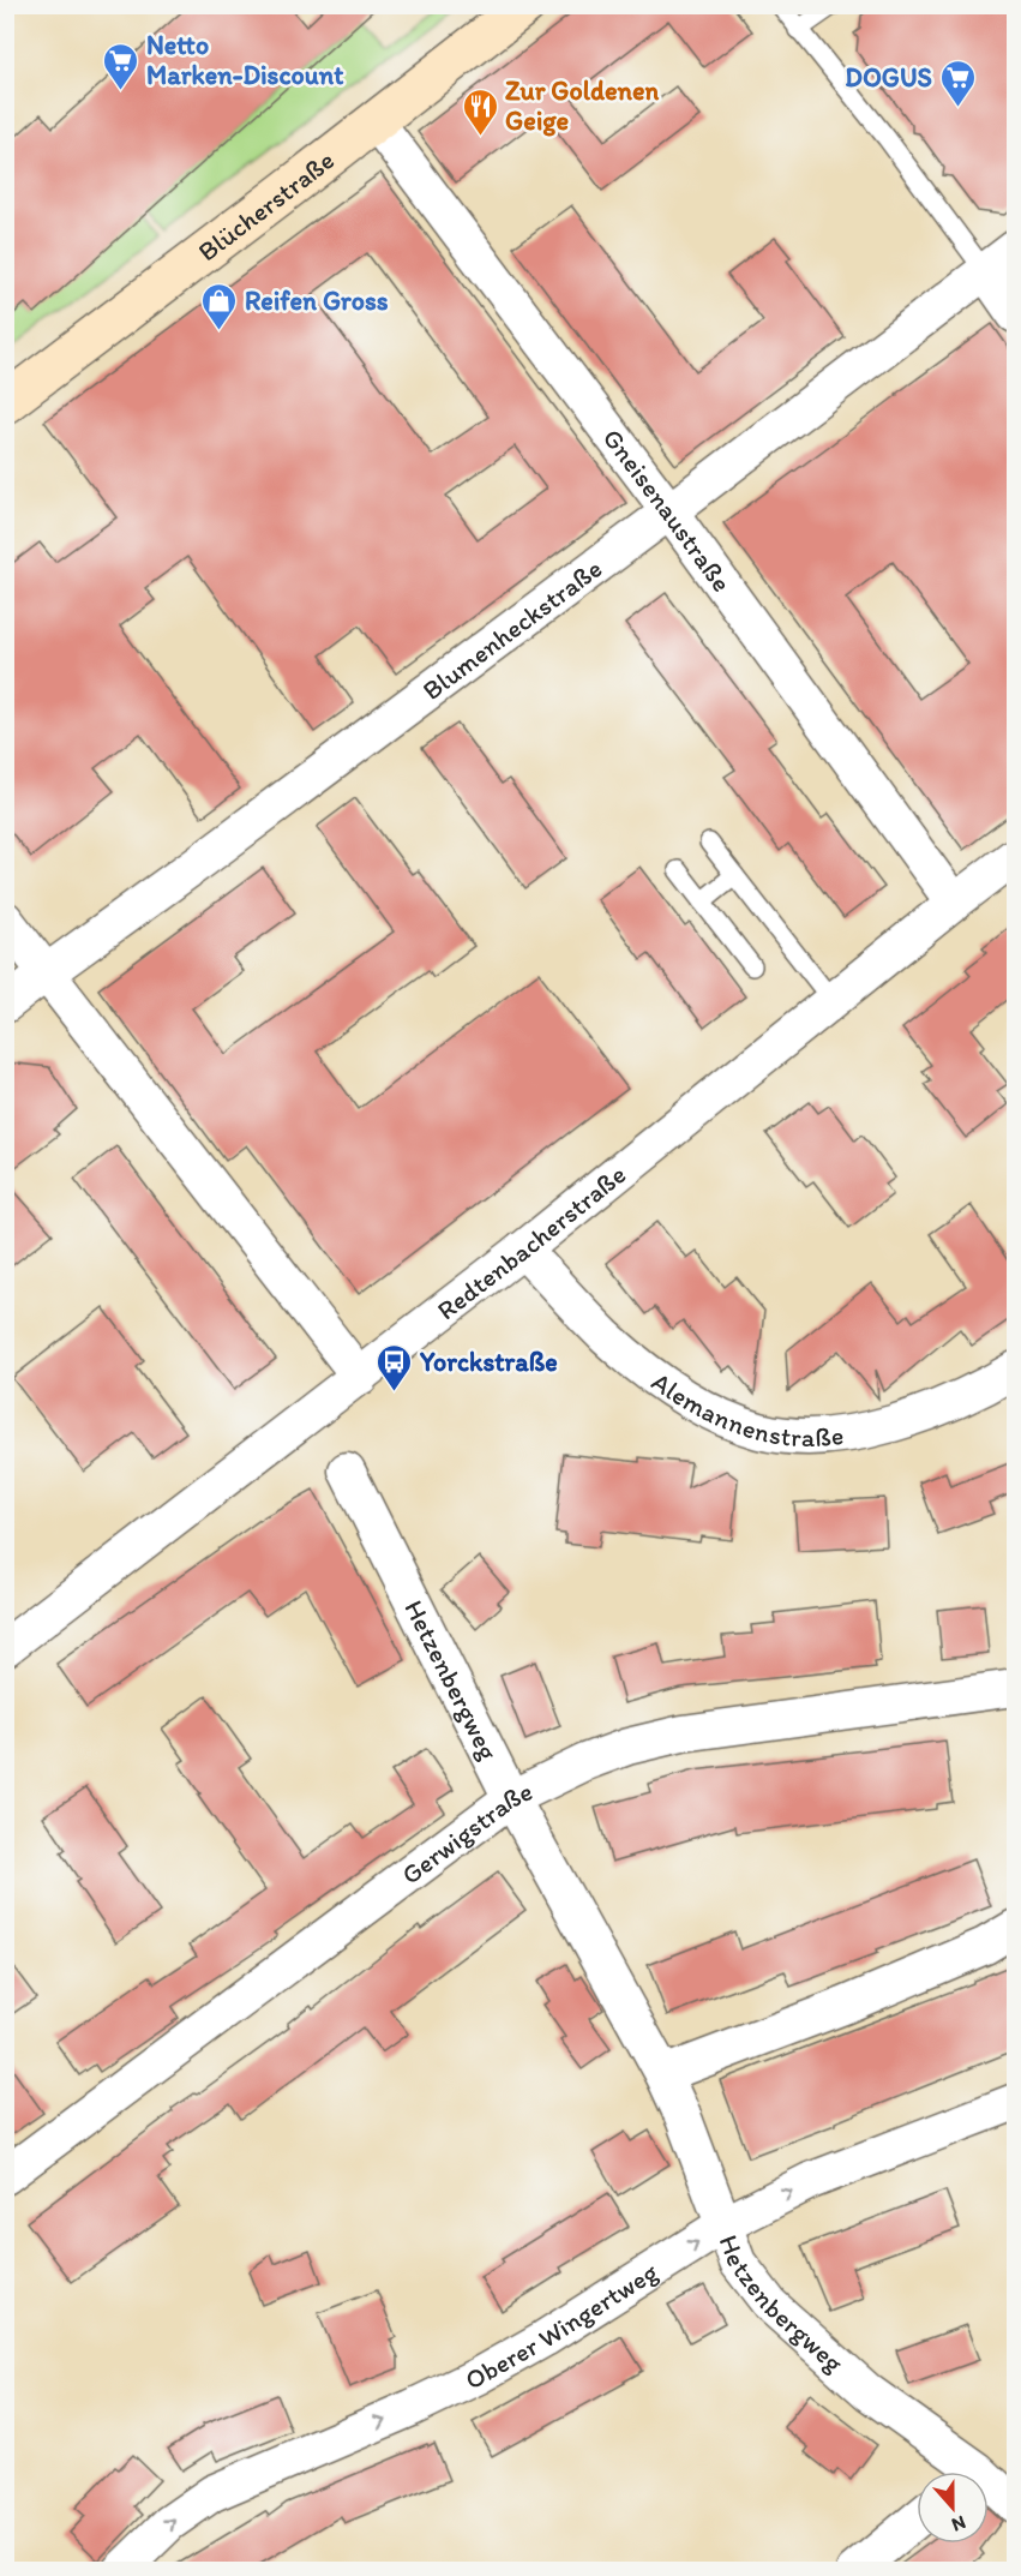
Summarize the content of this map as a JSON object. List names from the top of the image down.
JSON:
{
  "streets": {
    "main road": ["Blücherstraße"],
    "street": [
      "Gneisenaustraße",
      "Blumenheckstraße",
      "Redtenbacherstraße",
      "Alemannenstraße",
      "Hetzenbergweg",
      "Gerwigstraße",
      "Oberer Wingertweg"
    ]
  },
  "crossings": [
    ["Blücherstraße", "Gneisenaustraße"],
    ["Gneisenaustraße", "Blumenheckstraße"],
    ["Gneisenaustraße", "Redtenbacherstraße"],
    ["Redtenbacherstraße", "Alemannenstraße"],
    ["Hetzenbergweg", "Gerwigstraße"],
    ["Hetzenbergweg", "Oberer Wingertweg"]
  ],
  "places": {
    "supermarket": ["Netto Marken-Discount", "DOGUS"],
    "restaurant": ["Zur Goldenen Geige"],
    "shop": ["Reifen Gross"],
    "bus stop": ["Yorckstraße"]
  },
  "north": "bottom"
}
